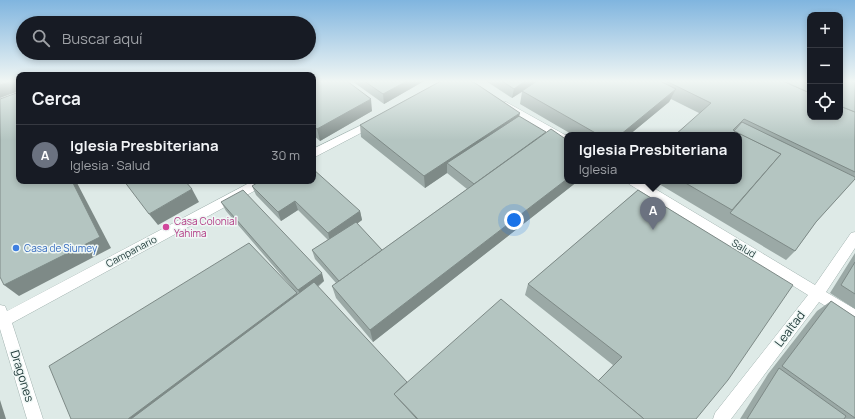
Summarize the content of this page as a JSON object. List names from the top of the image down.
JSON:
{
  "streets": {
    "street": [
      "Salud",
      "Campanario",
      "Lealtad",
      "Dragones"
    ]
  },
  "crossings": [
    ["Salud", "Lealtad"],
    ["Campanario", "Dragones"]
  ],
  "places": ["Casa Colonial Yahima", "Casa de Siumey"],
  "page": {
    "map_buttons": ["+", "−"],
    "search": "Buscar aquí",
    "heading": "Cerca",
    "list": [
      {
        "mark": "A",
        "name": "Iglesia Presbiteriana",
        "note": "Iglesia · Salud",
        "value": "30 m"
      }
    ],
    "popup": ["Iglesia Presbiteriana", "Iglesia"],
    "pins": "A"
  }
}
